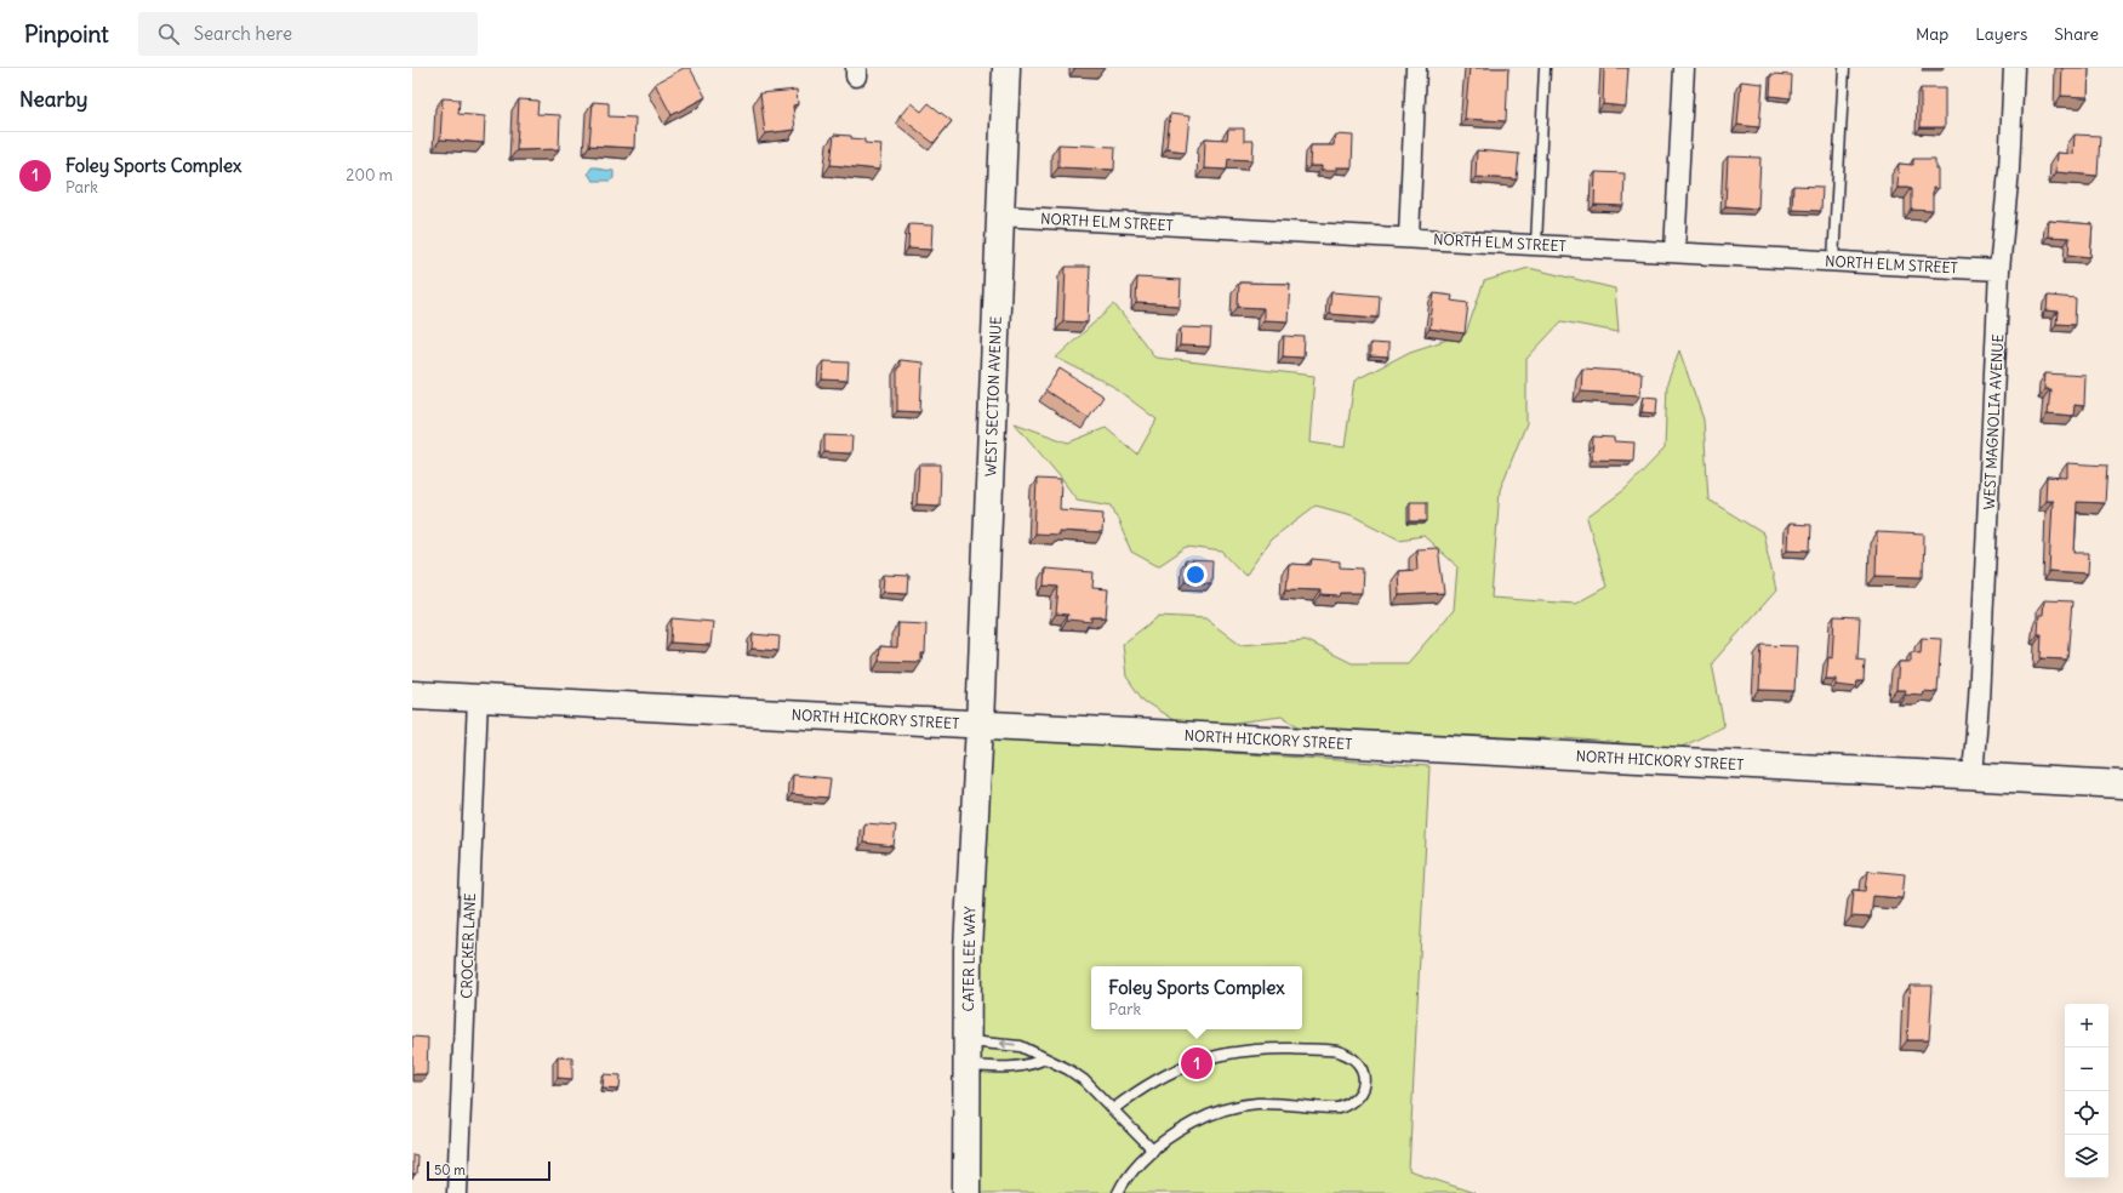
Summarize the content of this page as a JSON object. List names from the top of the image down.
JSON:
{
  "streets": {
    "street": [
      "NORTH ELM STREET",
      "WEST SECTION AVENUE",
      "WEST MAGNOLIA AVENUE",
      "NORTH HICKORY STREET",
      "CROCKER LANE",
      "CATER LEE WAY"
    ]
  },
  "crossings": [
    ["NORTH ELM STREET", "WEST SECTION AVENUE"],
    ["NORTH ELM STREET", "WEST MAGNOLIA AVENUE"],
    ["WEST SECTION AVENUE", "NORTH HICKORY STREET"],
    ["WEST SECTION AVENUE", "CATER LEE WAY"],
    ["WEST MAGNOLIA AVENUE", "NORTH HICKORY STREET"],
    ["NORTH HICKORY STREET", "CROCKER LANE"],
    ["NORTH HICKORY STREET", "CATER LEE WAY"]
  ],
  "scale_bar": "50 m",
  "page": {
    "header": "Pinpoint",
    "search": "Search here",
    "nav": ["Map", "Layers", "Share"],
    "heading": "Nearby",
    "list": [
      {
        "mark": "1",
        "name": "Foley Sports Complex",
        "note": "Park",
        "value": "200 m"
      }
    ],
    "popup": ["Foley Sports Complex", "Park"],
    "map_buttons": ["+", "−"],
    "pins": "1",
    "scale": "50 m"
  }
}
